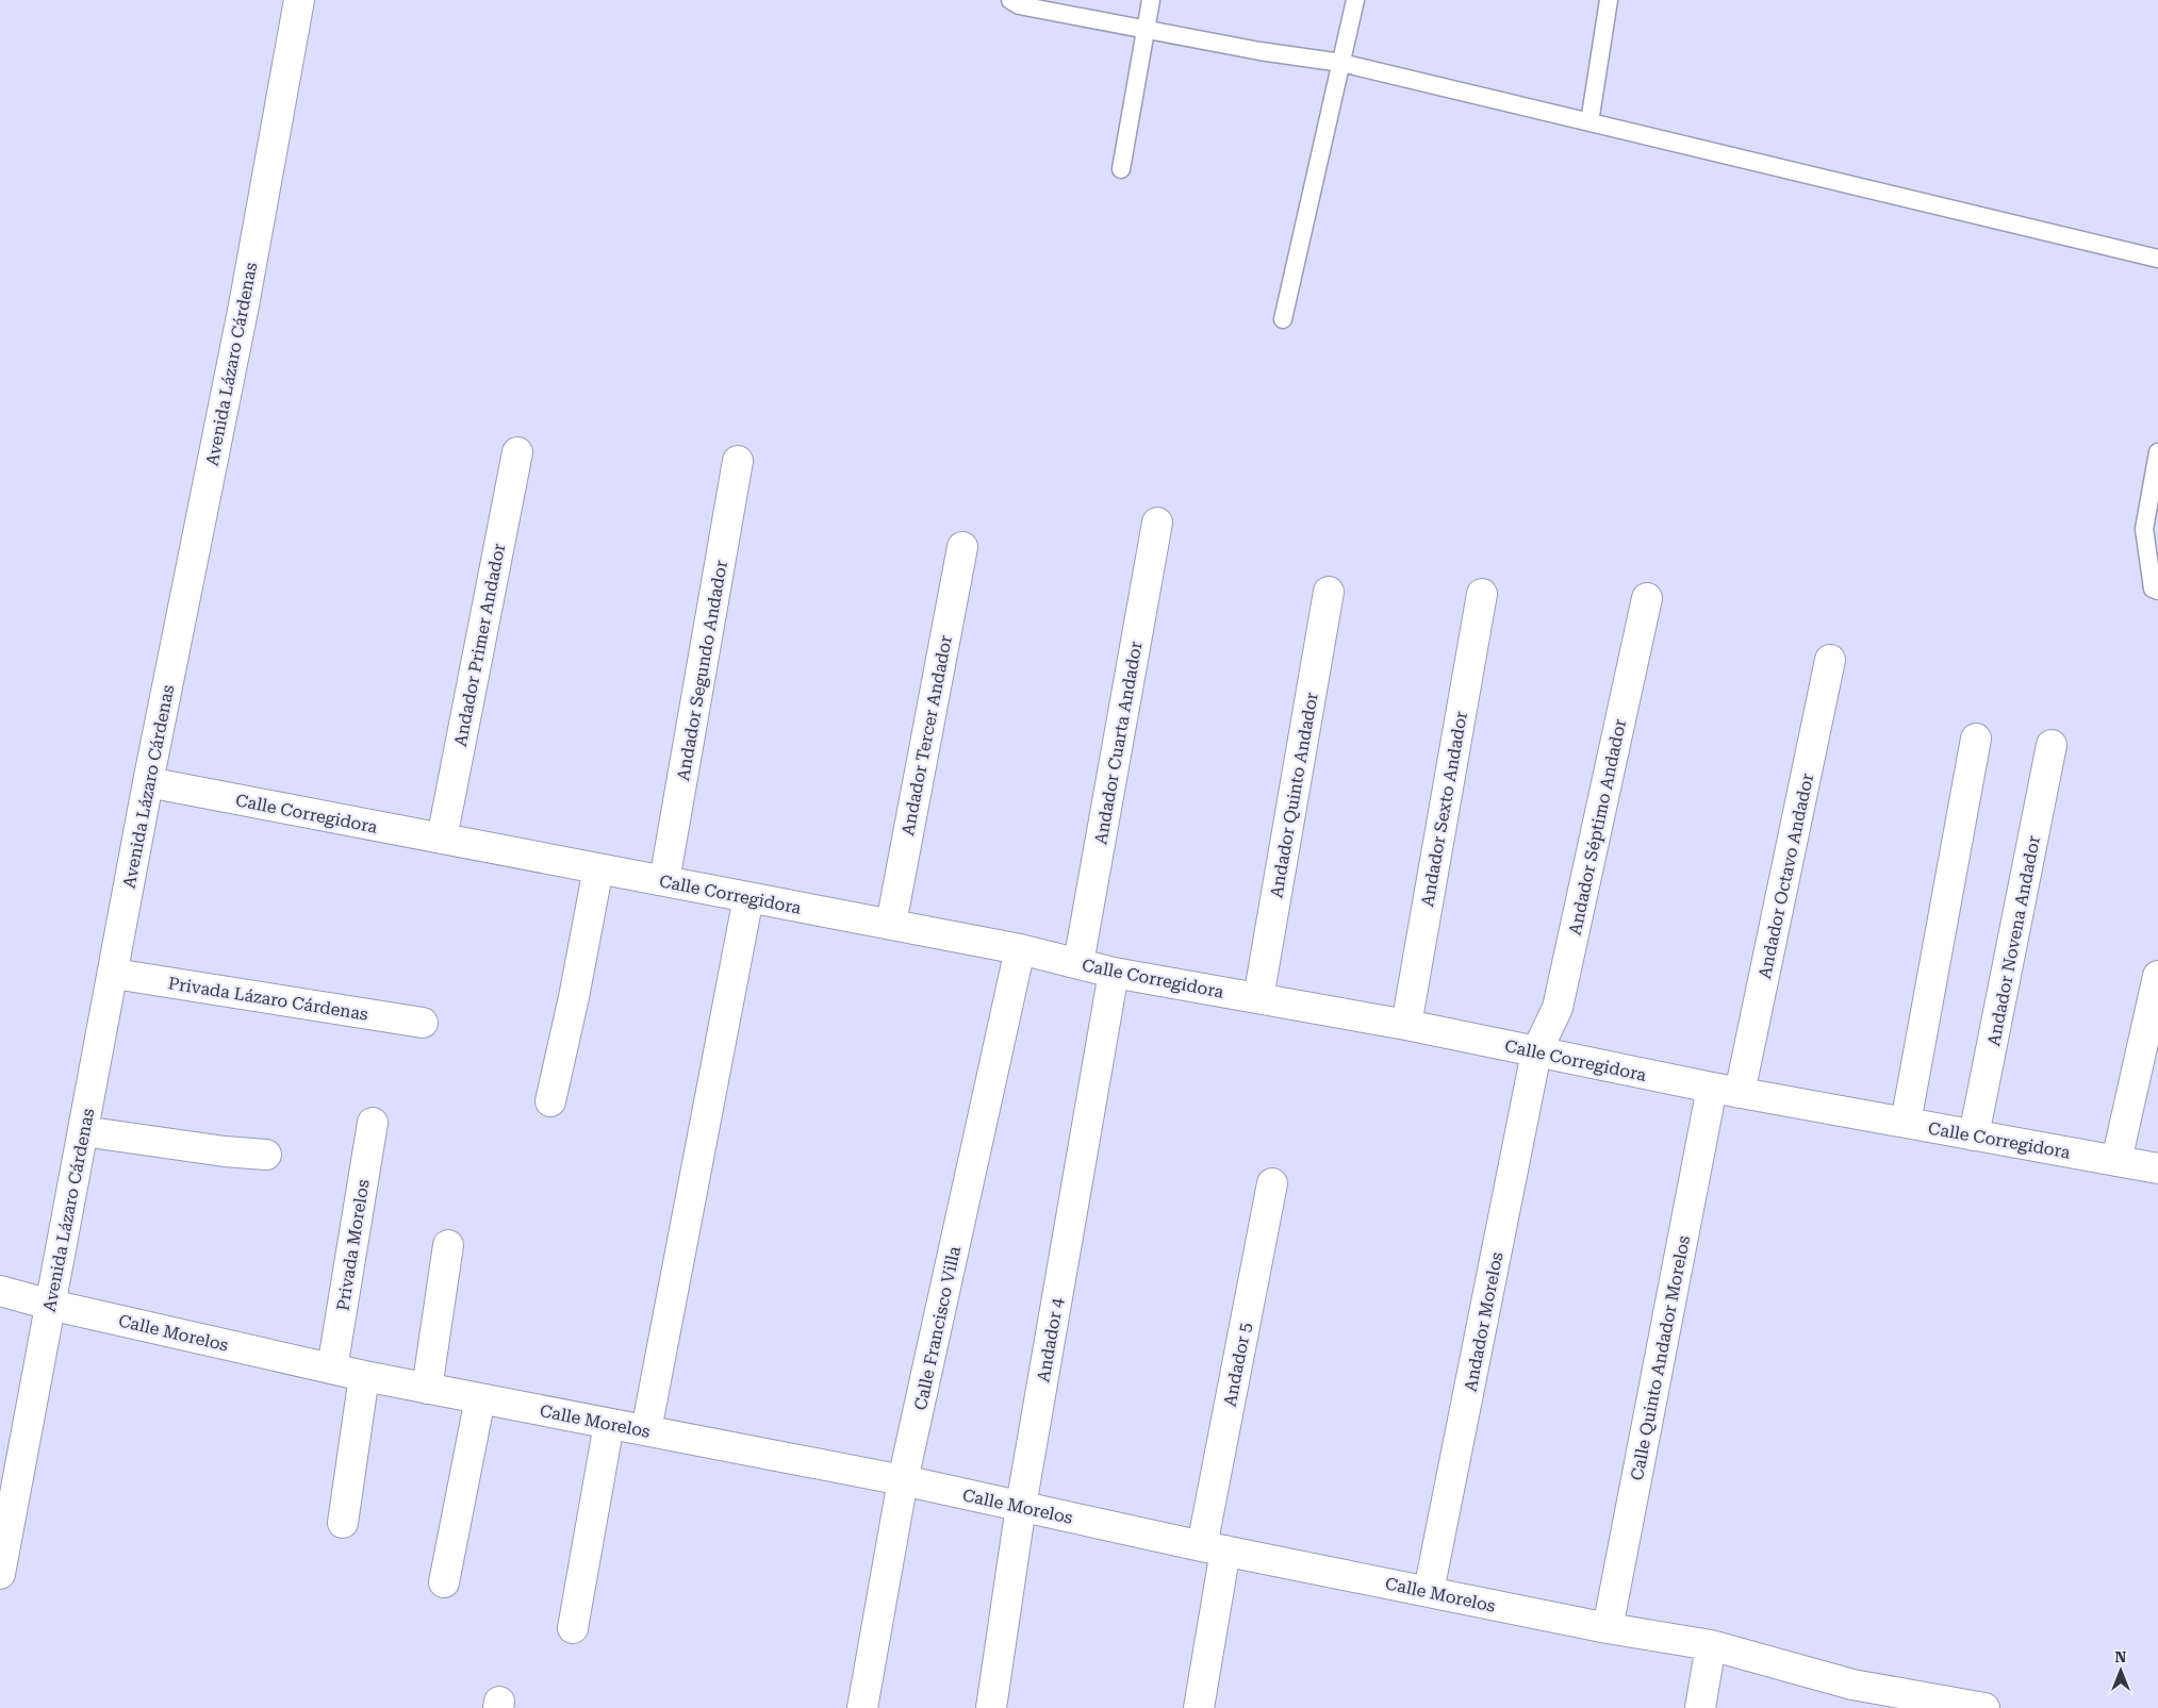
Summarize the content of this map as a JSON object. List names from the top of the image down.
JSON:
{
  "streets": {
    "street": [
      "Avenida Lázaro Cárdenas",
      "Andador Primer Andador",
      "Andador Segundo Andador",
      "Andador Tercer Andador",
      "Andador Cuarta Andador",
      "Andador Quinto Andador",
      "Andador Sexto Andador",
      "Calle Corregidora",
      "Andador Séptimo Andador",
      "Andador Octavo Andador",
      "Andador Novena Andador",
      "Privada Lázaro Cárdenas",
      "Privada Morelos",
      "Andador Morelos",
      "Calle Francisco Villa",
      "Calle Morelos",
      "Andador 4",
      "Calle Quinto Andador Morelos",
      "Andador 5"
    ]
  },
  "crossings": [
    ["Avenida Lázaro Cárdenas", "Calle Corregidora"],
    ["Avenida Lázaro Cárdenas", "Privada Lázaro Cárdenas"],
    ["Avenida Lázaro Cárdenas", "Calle Morelos"],
    ["Andador Primer Andador", "Calle Corregidora"],
    ["Andador Segundo Andador", "Calle Corregidora"],
    ["Andador Tercer Andador", "Calle Corregidora"],
    ["Andador Cuarta Andador", "Calle Corregidora"],
    ["Andador Quinto Andador", "Calle Corregidora"],
    ["Andador Sexto Andador", "Calle Corregidora"],
    ["Calle Corregidora", "Andador Séptimo Andador"],
    ["Calle Corregidora", "Andador Octavo Andador"],
    ["Calle Corregidora", "Andador Novena Andador"],
    ["Calle Corregidora", "Andador Morelos"],
    ["Calle Corregidora", "Calle Francisco Villa"],
    ["Calle Corregidora", "Andador 4"],
    ["Calle Corregidora", "Calle Quinto Andador Morelos"],
    ["Andador Séptimo Andador", "Andador Morelos"],
    ["Privada Morelos", "Calle Morelos"],
    ["Andador Morelos", "Calle Morelos"],
    ["Calle Francisco Villa", "Calle Morelos"],
    ["Calle Morelos", "Andador 4"],
    ["Calle Morelos", "Calle Quinto Andador Morelos"],
    ["Calle Morelos", "Andador 5"]
  ],
  "north": "top"
}
